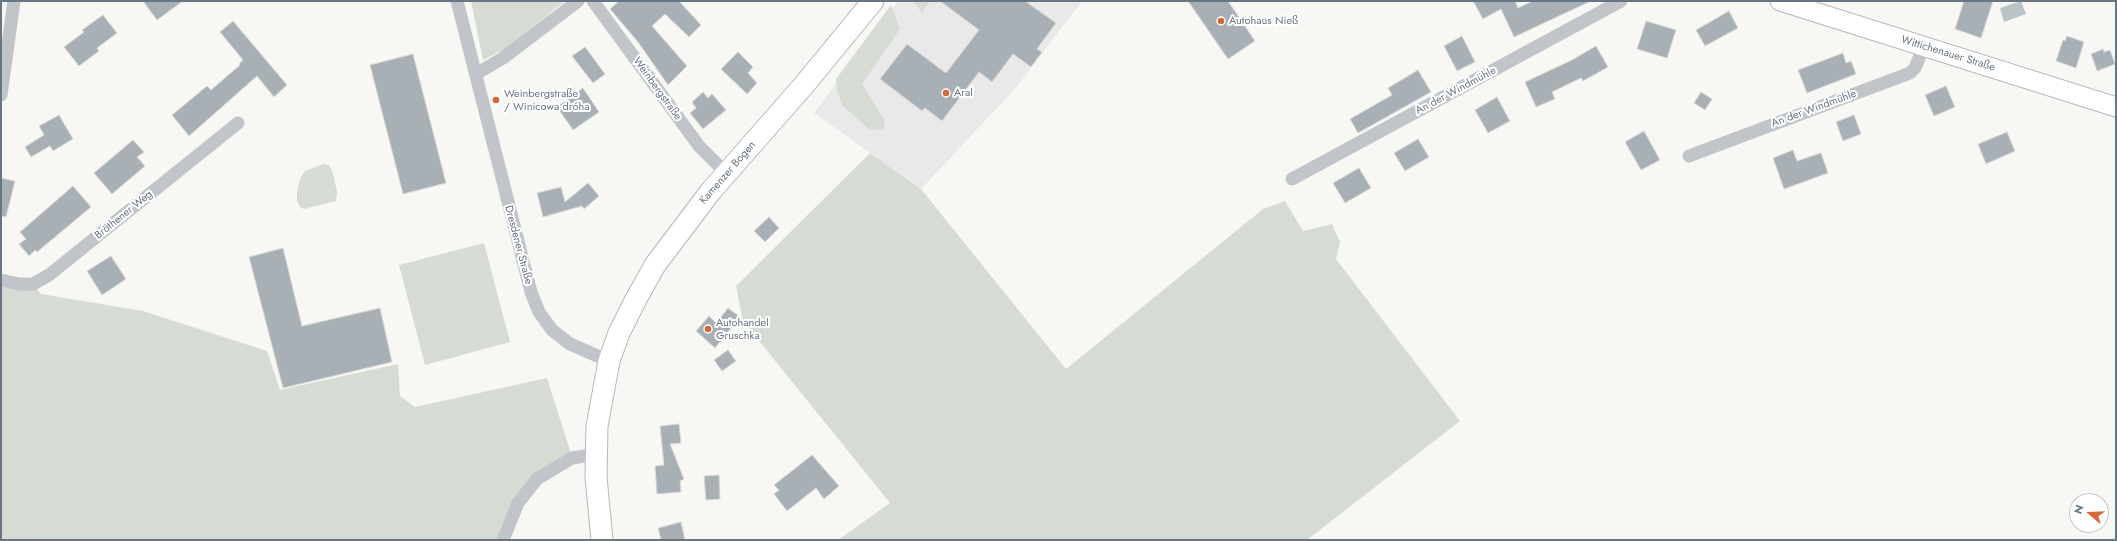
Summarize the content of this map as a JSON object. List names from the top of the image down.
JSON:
{
  "streets": {
    "main road": ["Wittichenauer Straße", "Kamenzer Bogen"],
    "street": [
      "Weinbergstraße",
      "An der Windmühle",
      "Bröthener Weg",
      "Dresdener Straße"
    ]
  },
  "crossings": [
    ["Wittichenauer Straße", "An der Windmühle"],
    ["Weinbergstraße", "Kamenzer Bogen"],
    ["Kamenzer Bogen", "Dresdener Straße"]
  ],
  "places": [
    "Autohaus Nieß",
    "Aral",
    "Weinbergstraße / Winicowa dróha",
    "Autohandel Gruschka"
  ],
  "north": "left"
}
